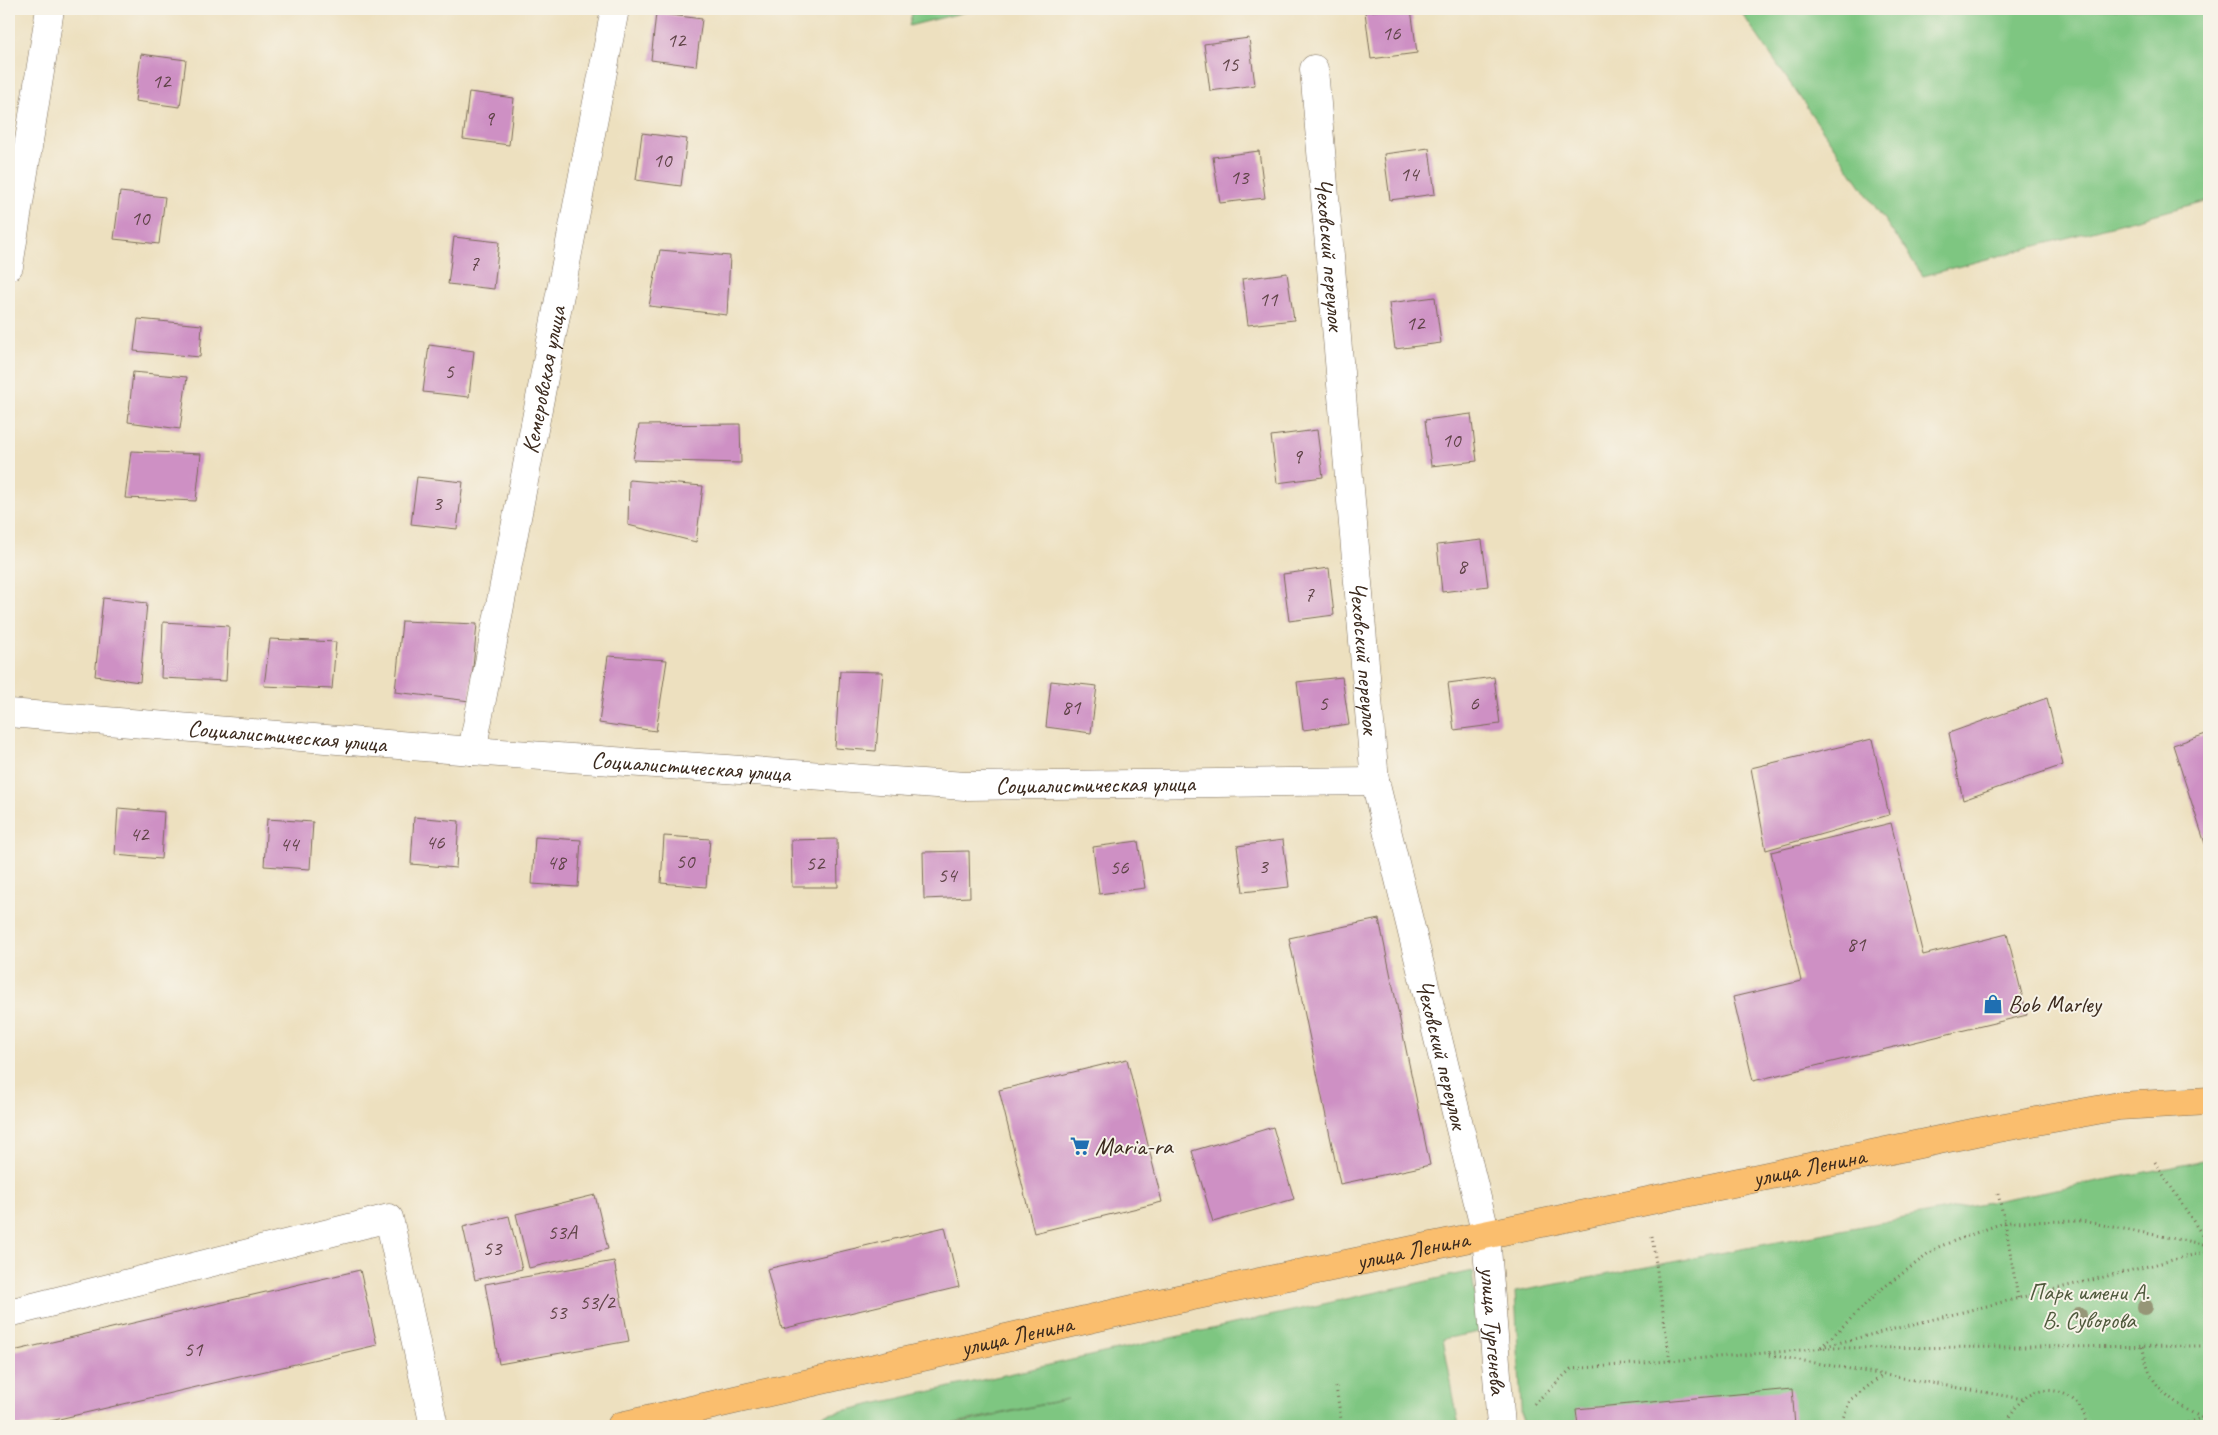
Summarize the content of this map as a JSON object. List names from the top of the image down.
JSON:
{
  "streets": {
    "main road": ["улица Ленина"],
    "street": [
      "Чеховский переулок",
      "Кемеровская улица",
      "Социалистическая улица",
      "улица Тургенева"
    ]
  },
  "crossings": [
    ["Чеховский переулок", "Социалистическая улица"],
    ["Чеховский переулок", "улица Ленина"],
    ["Чеховский переулок", "улица Тургенева"],
    ["Кемеровская улица", "Социалистическая улица"],
    ["улица Ленина", "улица Тургенева"]
  ],
  "parks": ["Парк имени А. В. Суворова"],
  "places": {
    "shop": ["Bob Marley"],
    "supermarket": ["Maria-ra"]
  },
  "house_numbers": [
    "16",
    "12",
    "15",
    "12",
    "9",
    "10",
    "14",
    "13",
    "10",
    "7",
    "11",
    "12",
    "5",
    "10",
    "9",
    "3",
    "8",
    "7",
    "5",
    "6",
    "81",
    "42",
    "46",
    "44",
    "50",
    "48",
    "52",
    "3",
    "56",
    "54",
    "81",
    "53А",
    "53",
    "53/2",
    "53",
    "51"
  ]
}
